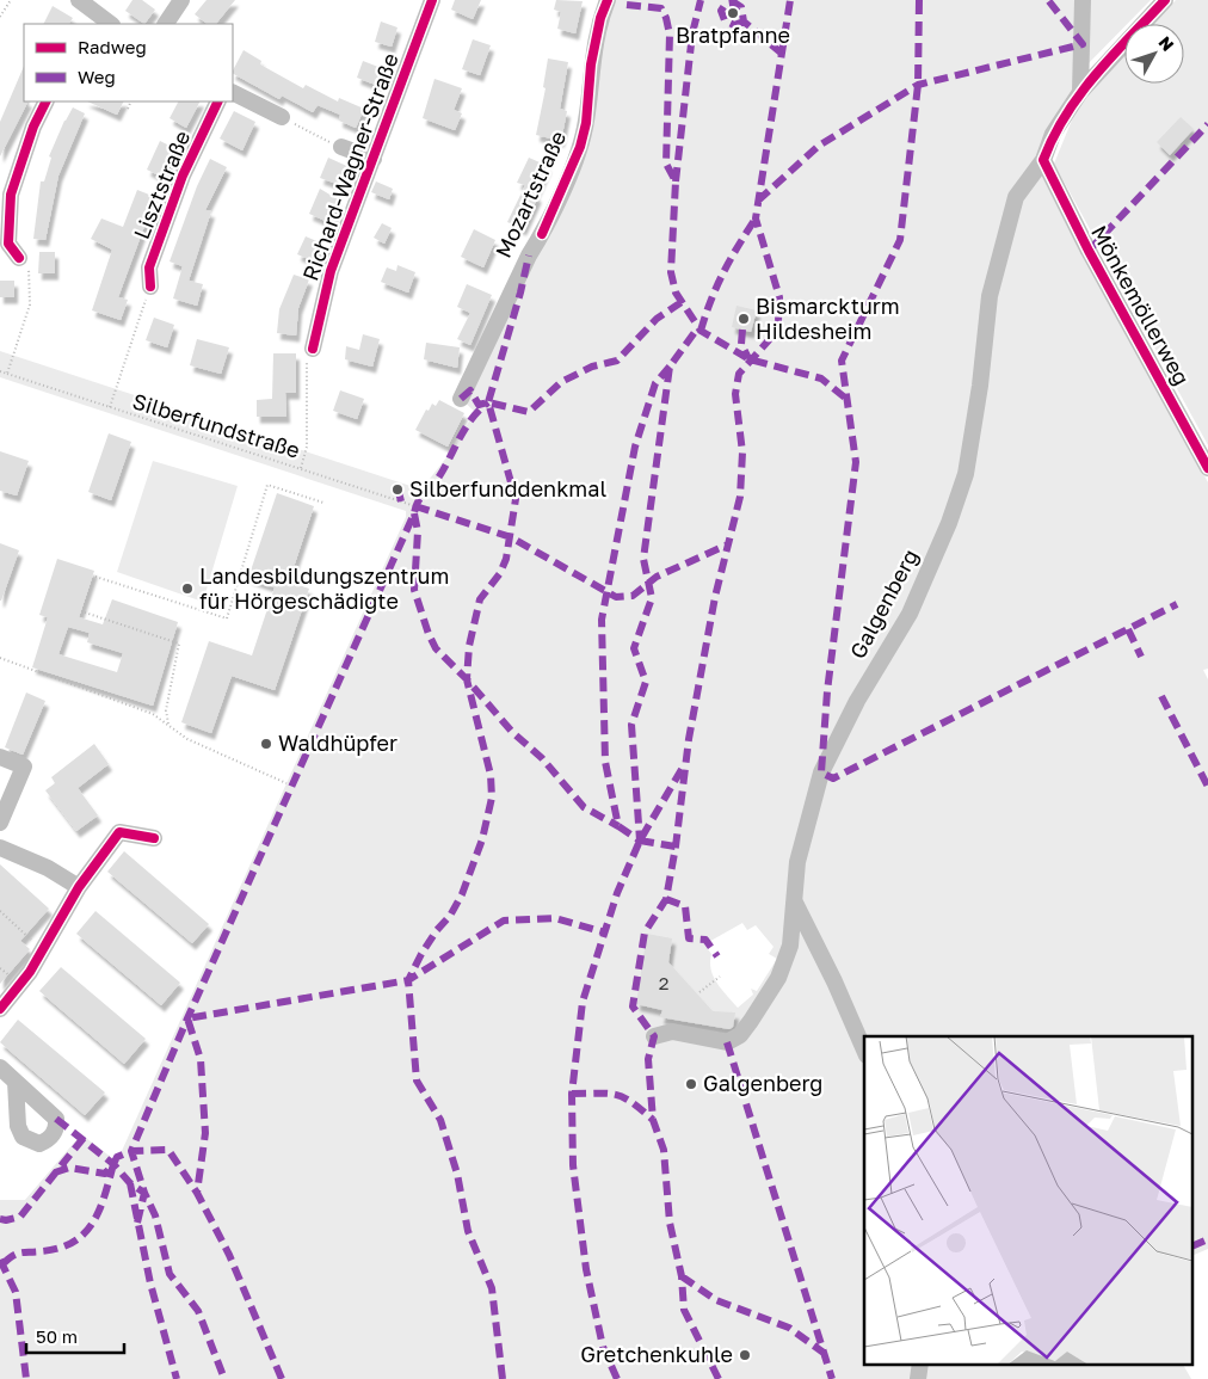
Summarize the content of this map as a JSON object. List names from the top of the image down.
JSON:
{
  "streets": {
    "street": [
      "Richard-Wagner-Straße",
      "Lisztstraße",
      "Mozartstraße",
      "Mönkemöllerweg",
      "Galgenberg"
    ],
    "path": ["Silberfundstraße"]
  },
  "crossings": [
    ["Mönkemöllerweg", "Galgenberg"]
  ],
  "places": [
    "Bratpfanne",
    "Bismarckturm Hildesheim",
    "Silberfunddenkmal",
    "Landesbildungszentrum für Hörgeschädigte",
    "Waldhüpfer",
    "Galgenberg",
    "Gretchenkuhle"
  ],
  "house_numbers": ["2"],
  "legend": ["Radweg", "Weg"],
  "scale_bar": "50 m",
  "north": "top right"
}
